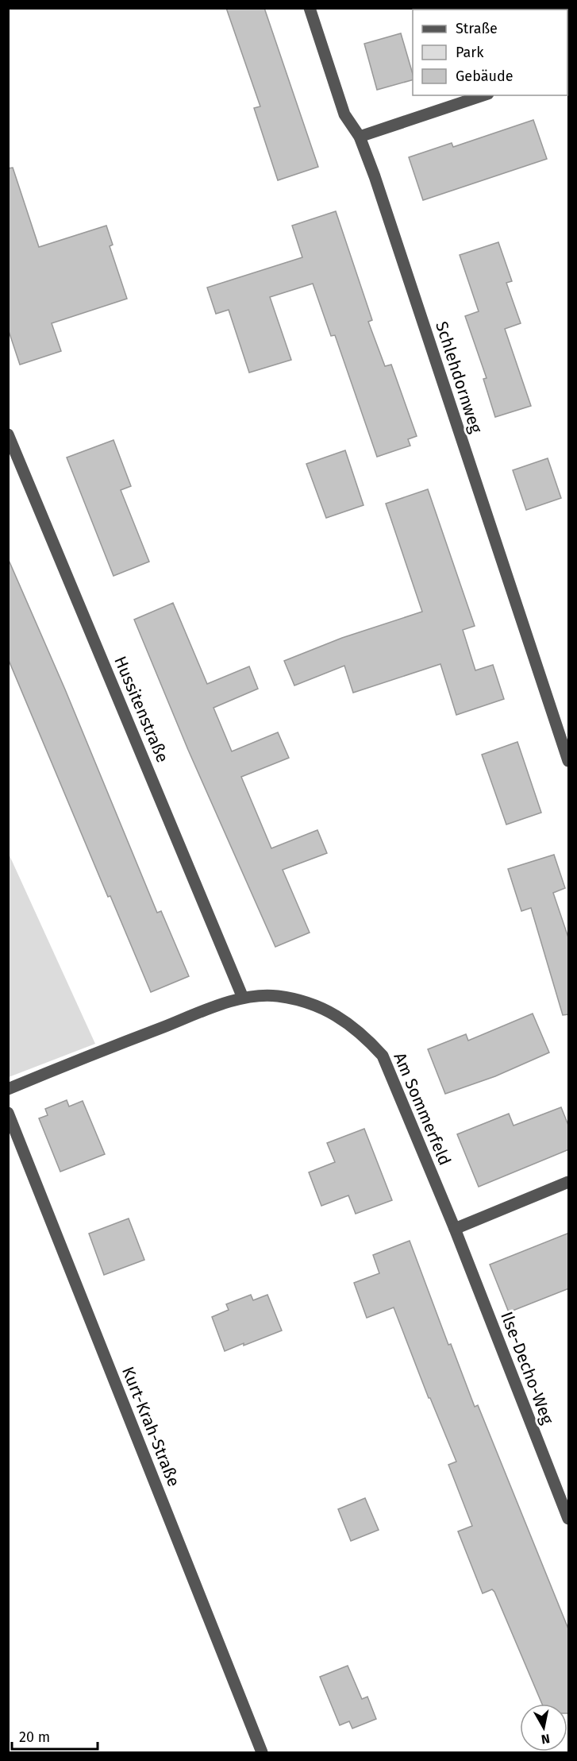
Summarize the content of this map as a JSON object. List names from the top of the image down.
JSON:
{
  "streets": {
    "street": [
      "Schlehdornweg",
      "Hussitenstraße",
      "Am Sommerfeld",
      "Ilse-Decho-Weg",
      "Kurt-Krah-Straße"
    ]
  },
  "crossings": [
    ["Hussitenstraße", "Am Sommerfeld"],
    ["Am Sommerfeld", "Ilse-Decho-Weg"]
  ],
  "legend": ["Straße", "Park", "Gebäude"],
  "scale_bar": "20 m",
  "north": "bottom"
}
